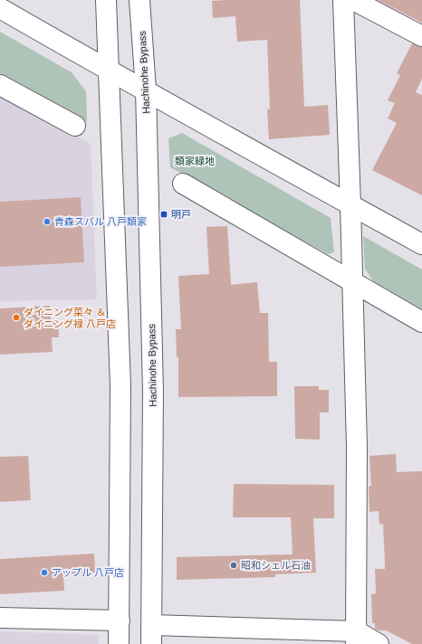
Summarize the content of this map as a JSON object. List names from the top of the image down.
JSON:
{
  "streets": {
    "main road": ["Hachinohe Bypass"]
  },
  "parks": ["類家緑地"],
  "places": {
    "transit": ["明戸"],
    "other": [
      "青森スバル 八戸類家",
      "ダイニング菜々 ＆ ダイニング禄 八戸店",
      "昭和シェル石油",
      "アップル 八戸店"
    ]
  }
}
